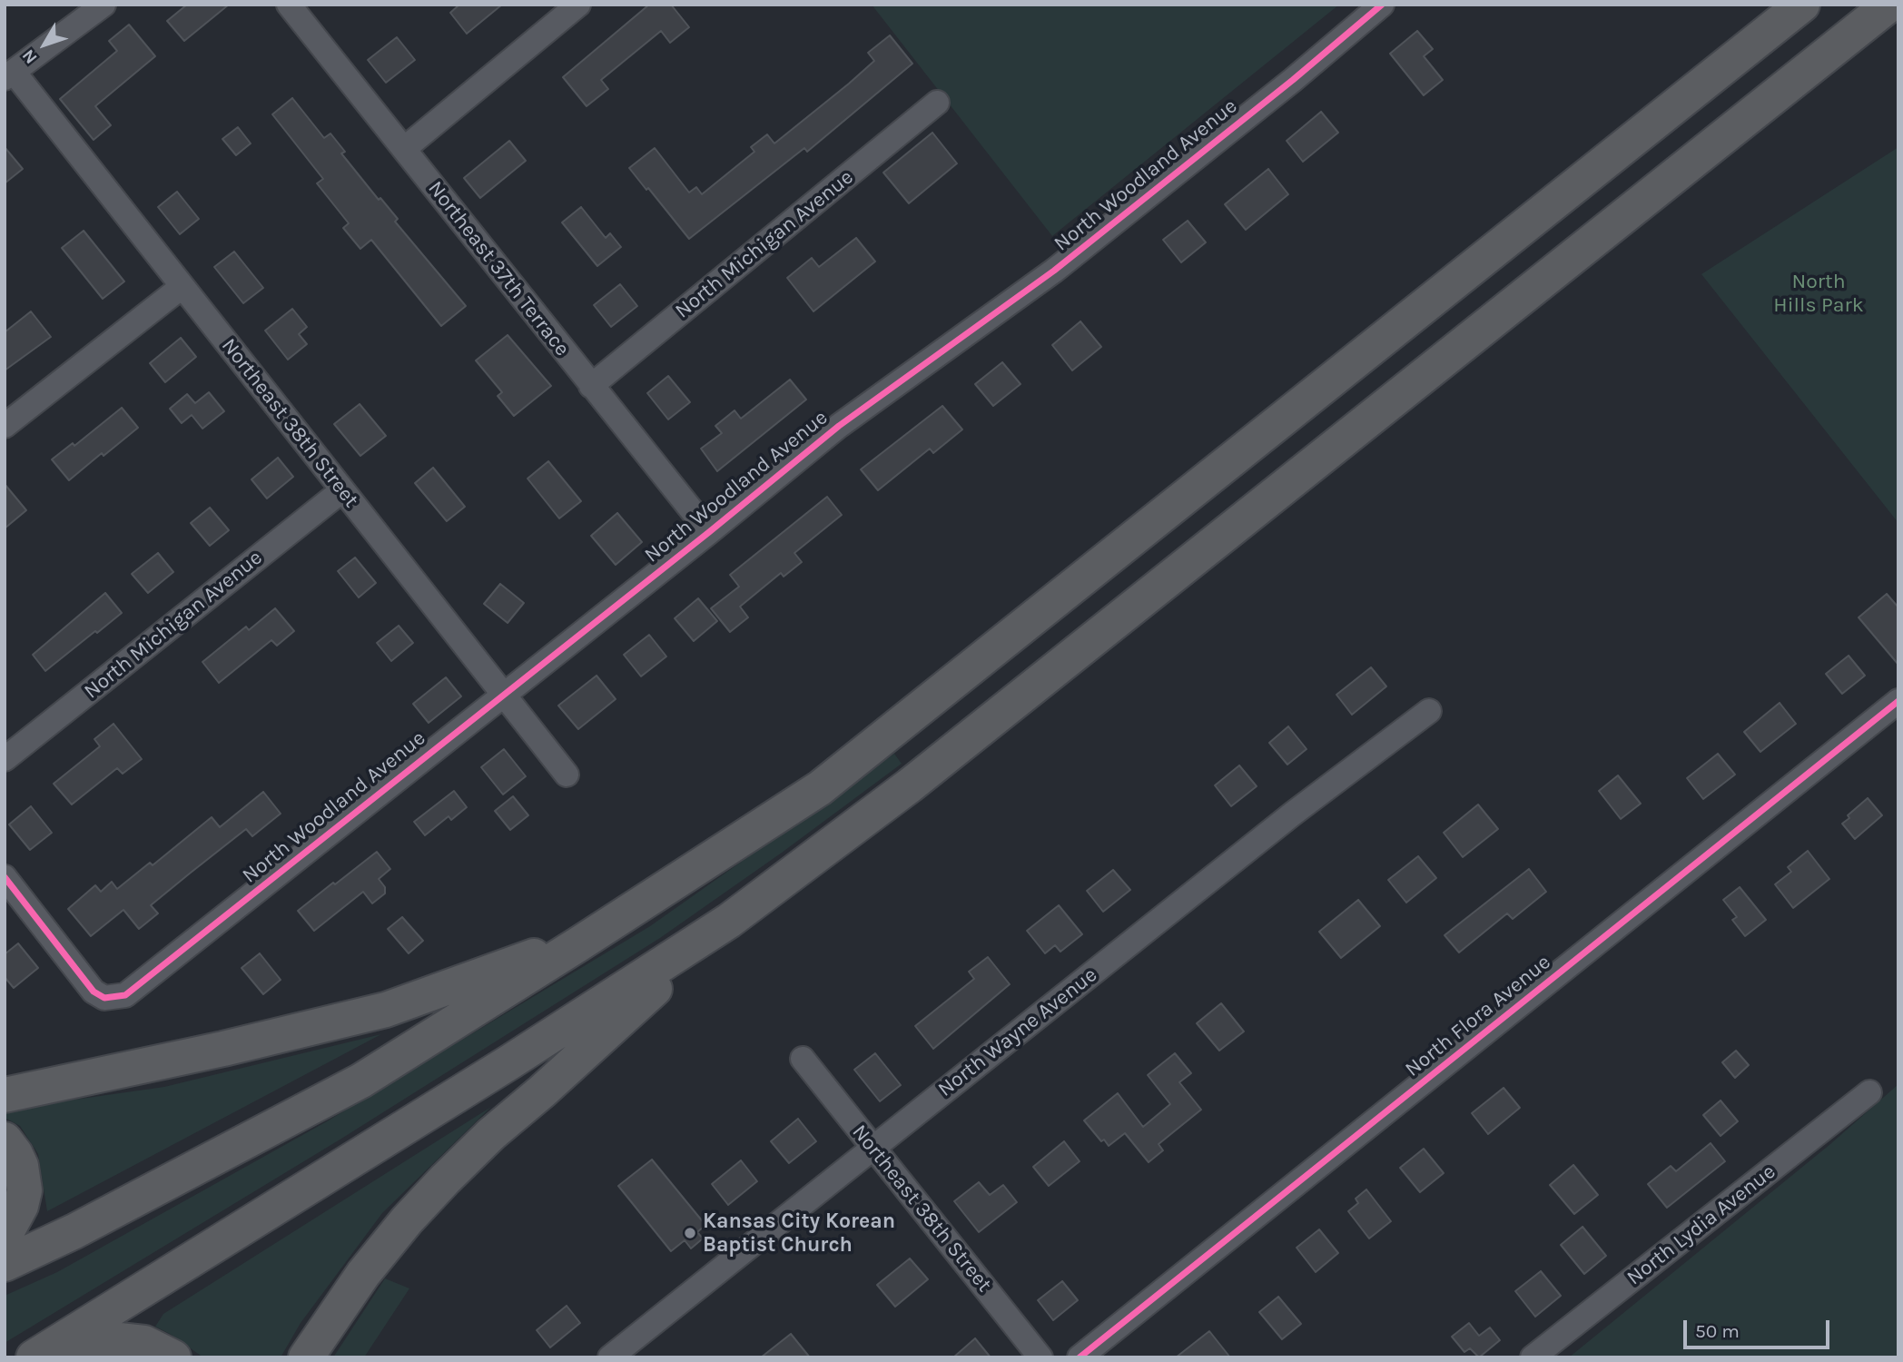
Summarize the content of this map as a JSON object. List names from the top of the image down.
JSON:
{
  "streets": {
    "street": [
      "North Woodland Avenue",
      "North Michigan Avenue",
      "Northeast 37th Terrace",
      "Northeast 38th Street",
      "North Flora Avenue",
      "North Wayne Avenue",
      "North Lydia Avenue"
    ]
  },
  "crossings": [
    ["North Woodland Avenue", "Northeast 37th Terrace"],
    ["North Woodland Avenue", "Northeast 38th Street"],
    ["North Michigan Avenue", "Northeast 37th Terrace"],
    ["North Michigan Avenue", "Northeast 38th Street"],
    ["Northeast 38th Street", "North Wayne Avenue"]
  ],
  "parks": ["North Hills Park"],
  "places": ["Kansas City Korean Baptist Church"],
  "scale_bar": "50 m",
  "north": "bottom left"
}
